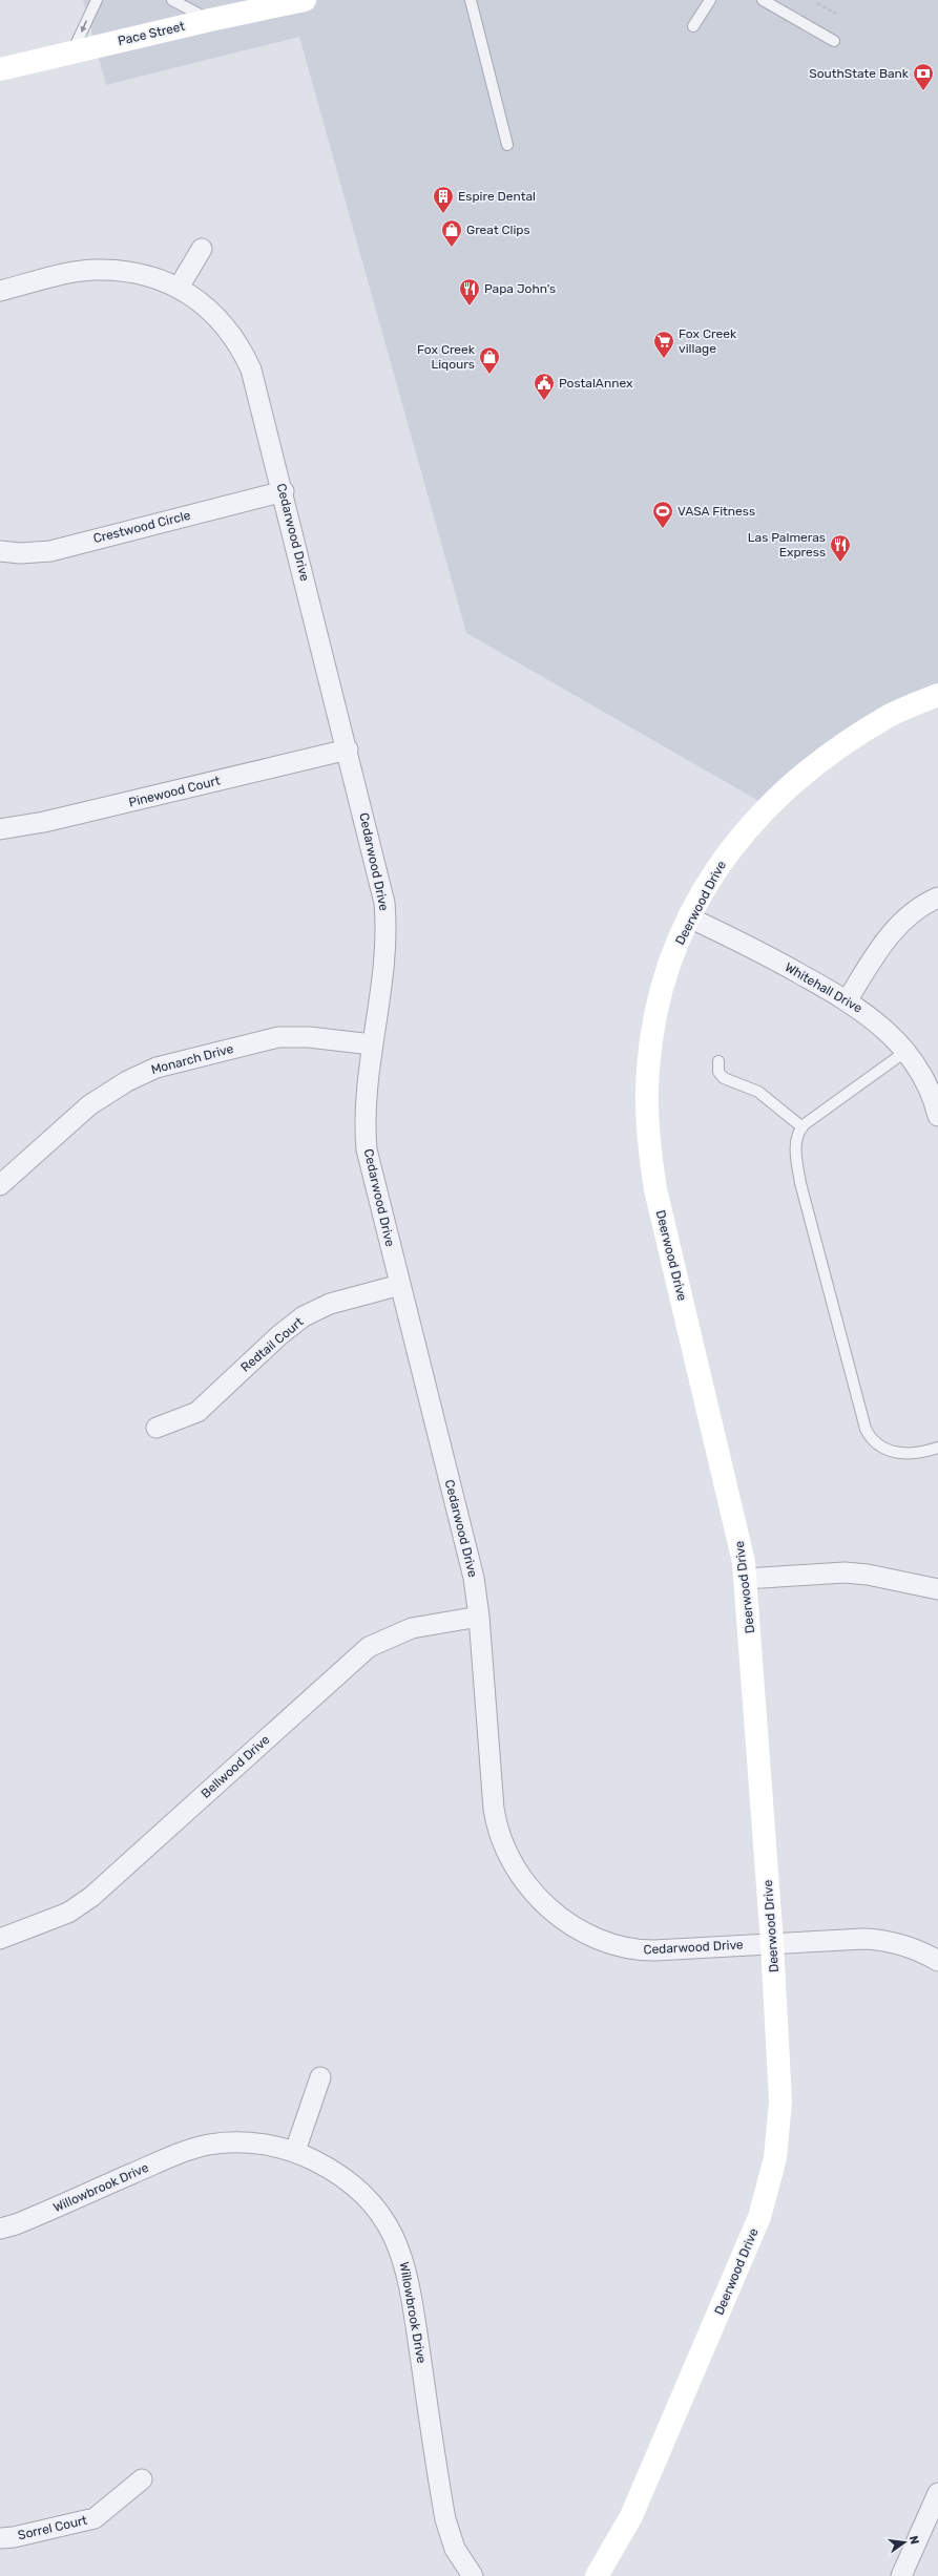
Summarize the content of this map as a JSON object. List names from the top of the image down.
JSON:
{
  "streets": {
    "street": [
      "Pace Street",
      "Crestwood Circle",
      "Cedarwood Drive",
      "Pinewood Court",
      "Deerwood Drive",
      "Whitehall Drive",
      "Monarch Drive",
      "Redtail Court",
      "Bellwood Drive",
      "Willowbrook Drive",
      "Sorrel Court"
    ]
  },
  "crossings": [
    ["Crestwood Circle", "Cedarwood Drive"],
    ["Cedarwood Drive", "Pinewood Court"],
    ["Cedarwood Drive", "Deerwood Drive"],
    ["Cedarwood Drive", "Monarch Drive"],
    ["Cedarwood Drive", "Redtail Court"],
    ["Cedarwood Drive", "Bellwood Drive"],
    ["Deerwood Drive", "Whitehall Drive"]
  ],
  "places": {
    "bank": ["SouthState Bank"],
    "building": ["Espire Dental"],
    "shop": ["Great Clips", "Fox Creek Liqours"],
    "restaurant": ["Papa John's", "Las Palmeras Express"],
    "supermarket": ["Fox Creek village"],
    "public building": ["PostalAnnex"],
    "sports": ["VASA Fitness"]
  },
  "north": "right"
}
